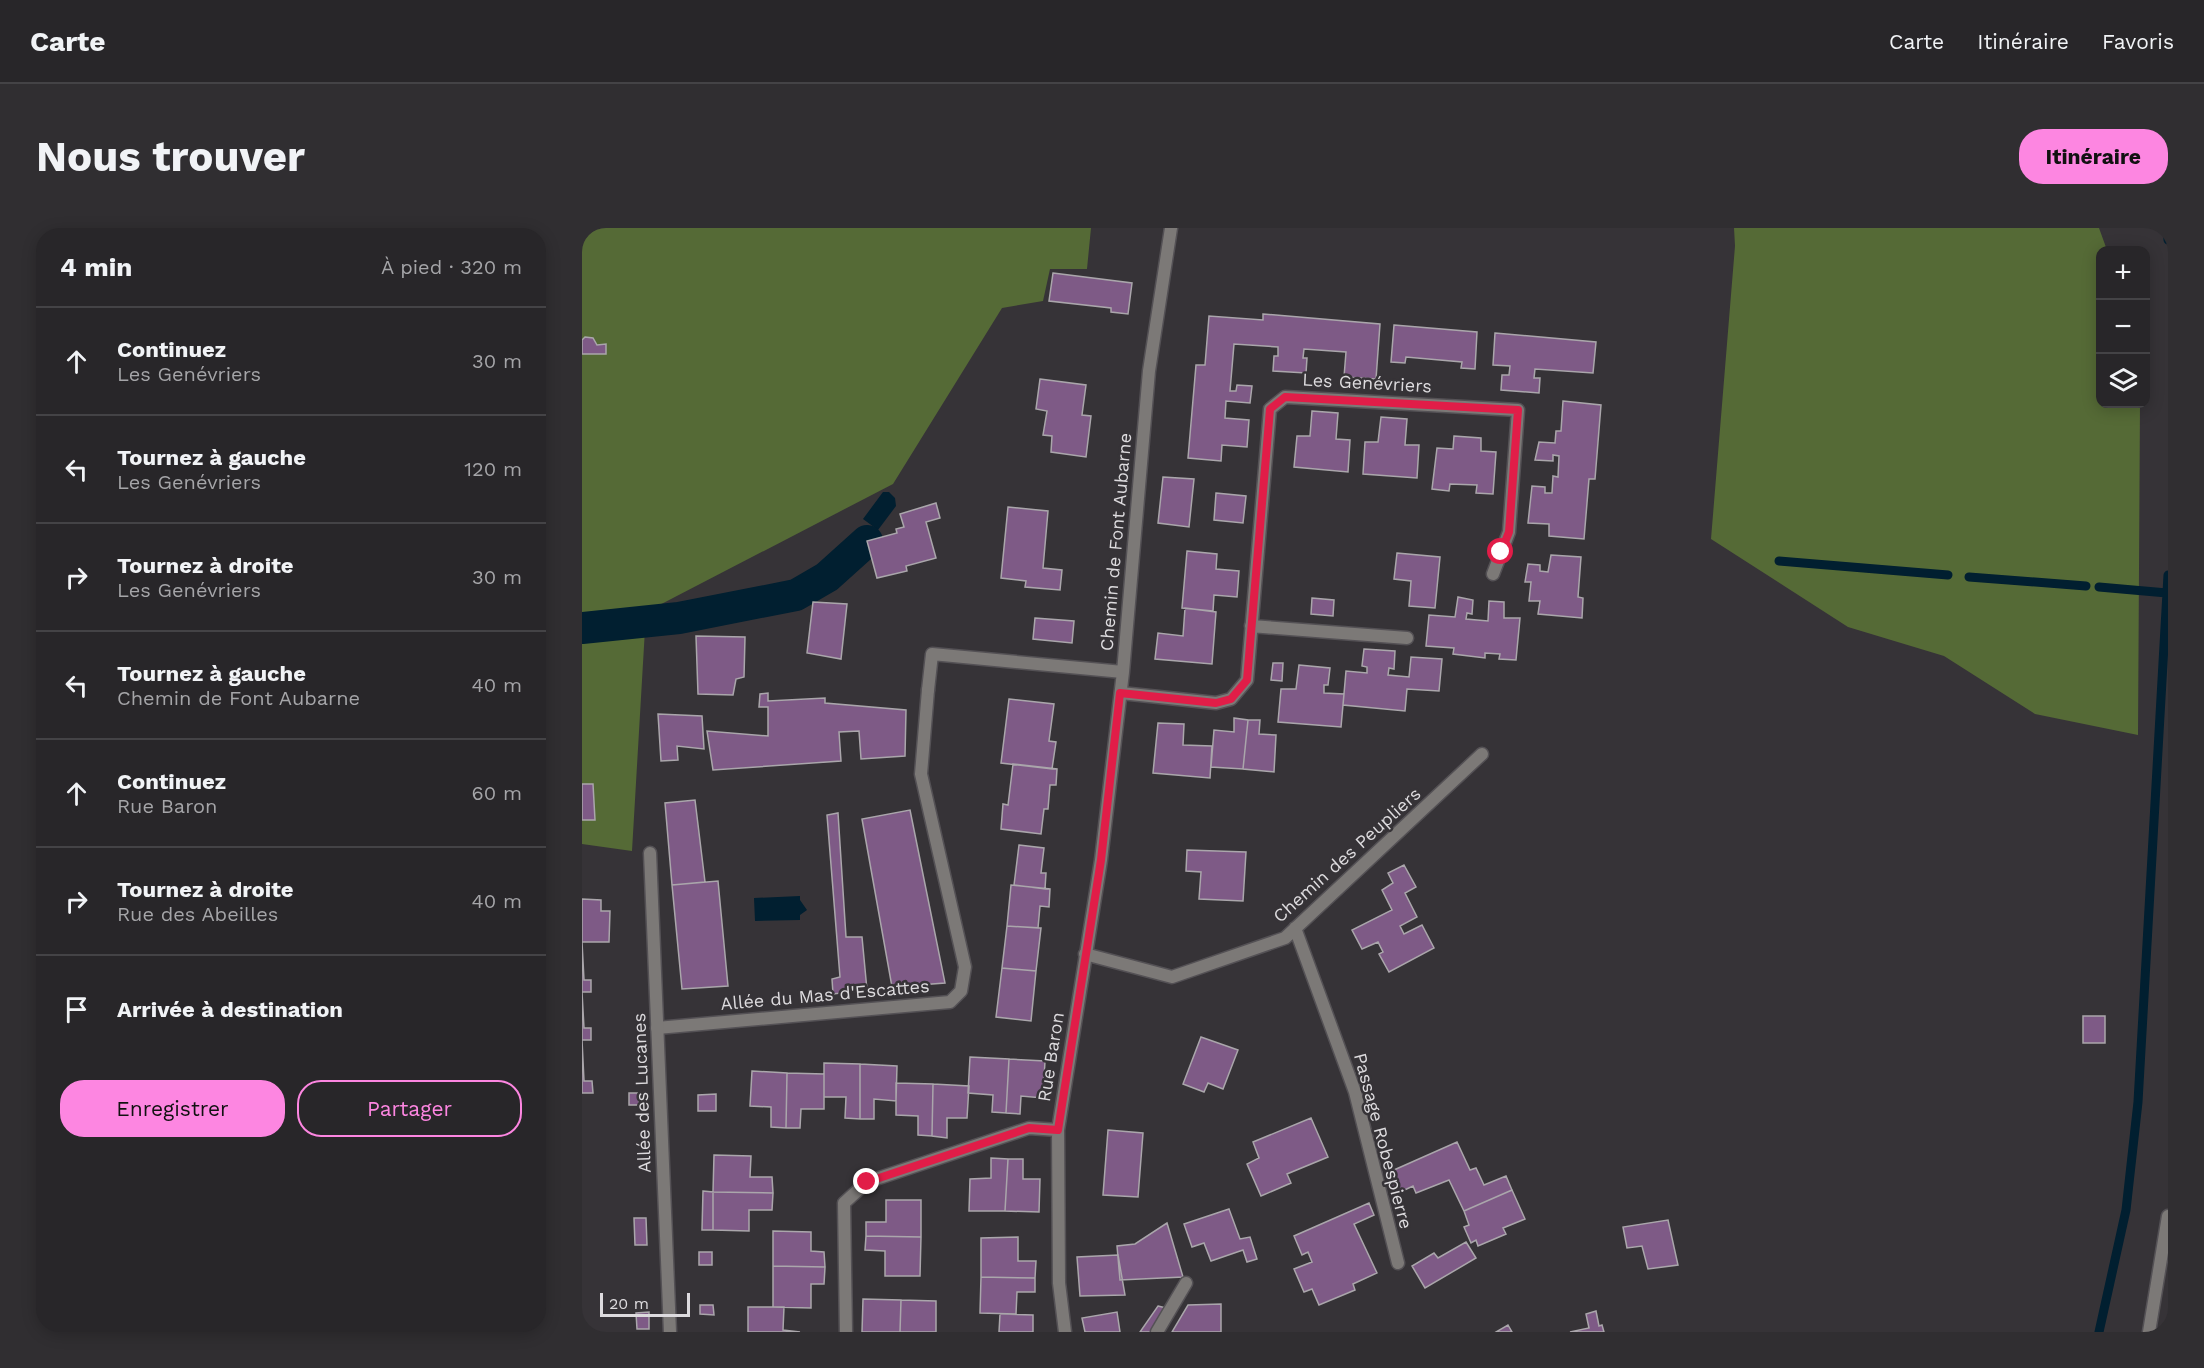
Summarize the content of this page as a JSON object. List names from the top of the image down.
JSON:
{
  "streets": {
    "street": [
      "Les Genévriers",
      "Chemin de Font Aubarne",
      "Chemin des Peupliers",
      "Allée du Mas d'Escattes",
      "Rue Baron",
      "Allée des Lucanes",
      "Passage Robespierre"
    ]
  },
  "crossings": [
    ["Les Genévriers", "Chemin de Font Aubarne"],
    ["Chemin de Font Aubarne", "Allée du Mas d'Escattes"],
    ["Chemin de Font Aubarne", "Rue Baron"],
    ["Chemin des Peupliers", "Rue Baron"],
    ["Chemin des Peupliers", "Passage Robespierre"],
    ["Allée du Mas d'Escattes", "Allée des Lucanes"]
  ],
  "scale_bar": "20 m",
  "page": {
    "header": "Carte",
    "nav": ["Carte", "Itinéraire", "Favoris"],
    "buttons": [
      "Itinéraire",
      ["Enregistrer", "Partager"]
    ],
    "title": "Nous trouver",
    "heading": ["4 min", "À pied · 320 m"],
    "map_buttons": ["+", "−"],
    "list": [
      ["Continuez", "Les Genévriers", "30 m"],
      ["Tournez à gauche", "Les Genévriers", "120 m"],
      ["Tournez à droite", "Les Genévriers", "30 m"],
      ["Tournez à gauche", "Chemin de Font Aubarne", "40 m"],
      ["Continuez", "Rue Baron", "60 m"],
      ["Tournez à droite", "Rue des Abeilles", "40 m"],
      "Arrivée à destination"
    ],
    "scale": "20 m"
  }
}
